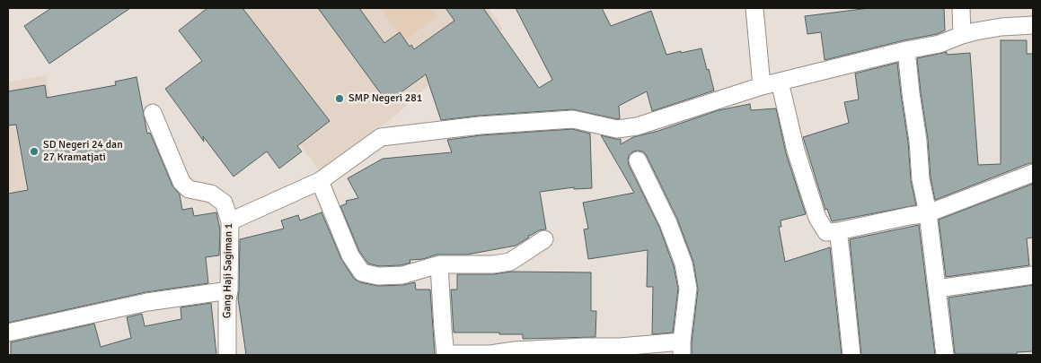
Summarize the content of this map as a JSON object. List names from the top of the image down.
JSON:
{
  "streets": {
    "street": ["Gang Haji Sagiman 1"]
  },
  "places": ["SMP Negeri 281", "SD Negeri 24 dan 27 Kramatjati"]
}
